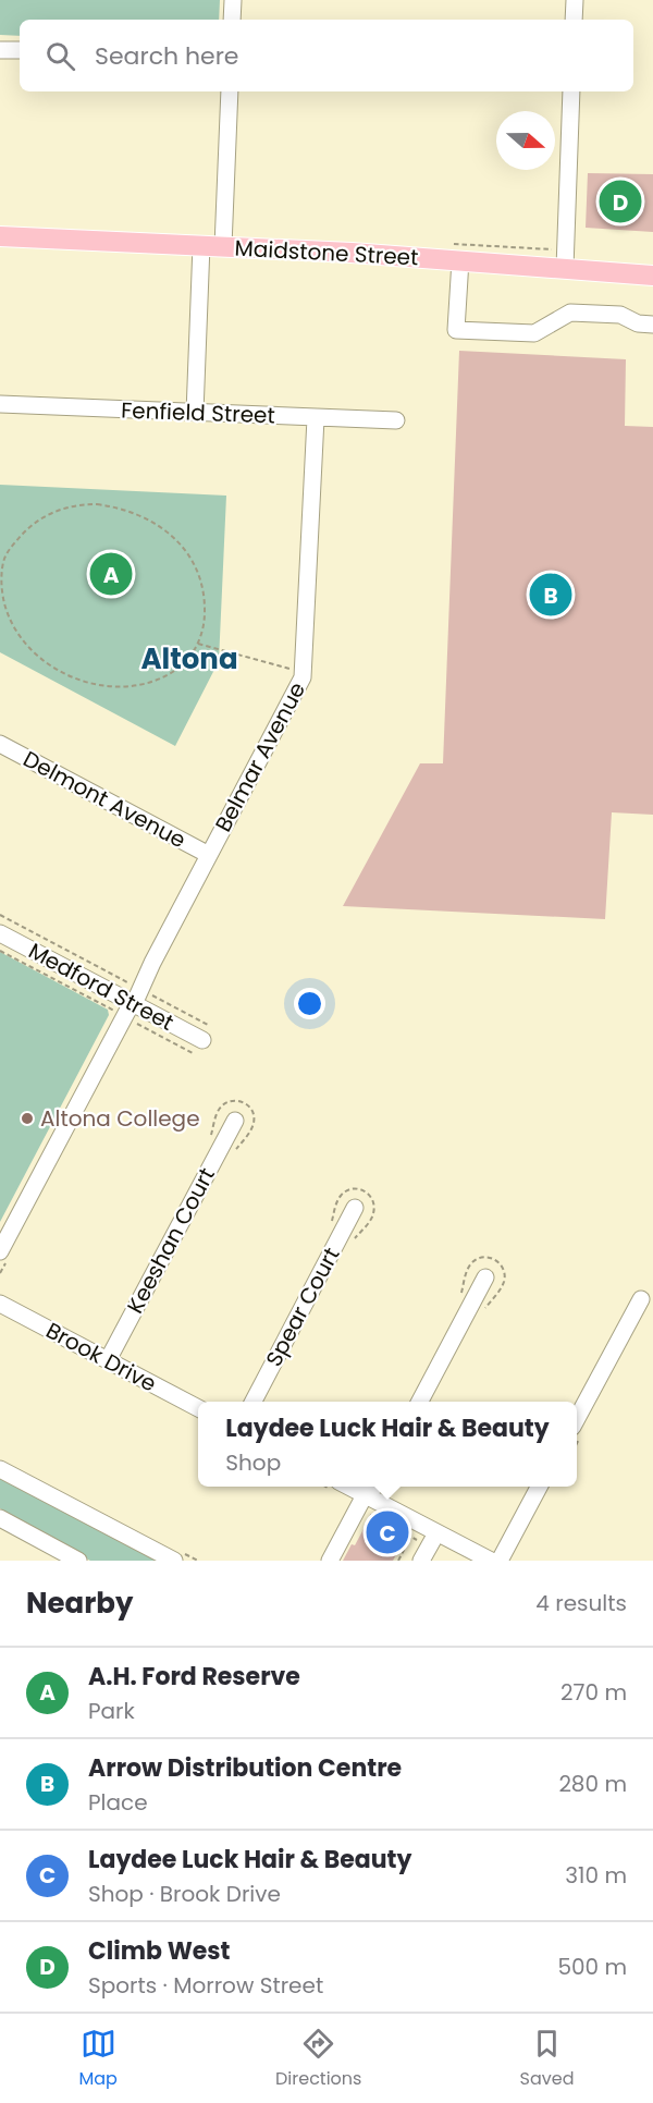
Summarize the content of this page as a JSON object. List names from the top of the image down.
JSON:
{
  "streets": {
    "main road": ["Maidstone Street"],
    "street": [
      "Fenfield Street",
      "Belmar Avenue",
      "Delmont Avenue",
      "Medford Street",
      "Keeshan Court",
      "Spear Court",
      "Brook Drive"
    ]
  },
  "crossings": [
    ["Fenfield Street", "Belmar Avenue"],
    ["Belmar Avenue", "Delmont Avenue"],
    ["Belmar Avenue", "Medford Street"],
    ["Keeshan Court", "Brook Drive"]
  ],
  "districts": ["Altona"],
  "places": ["Altona College"],
  "north": "right",
  "page": {
    "search": "Search here",
    "pins": [
      "D",
      "A",
      "B",
      "C"
    ],
    "popup": ["Laydee Luck Hair & Beauty", "Shop"],
    "heading": ["Nearby", "4 results"],
    "list": [
      {
        "mark": "A",
        "name": "A.H. Ford Reserve",
        "note": "Park",
        "value": "270 m"
      },
      {
        "mark": "B",
        "name": "Arrow Distribution Centre",
        "note": "Place",
        "value": "280 m"
      },
      {
        "mark": "C",
        "name": "Laydee Luck Hair & Beauty",
        "note": "Shop · Brook Drive",
        "value": "310 m"
      },
      {
        "mark": "D",
        "name": "Climb West",
        "note": "Sports · Morrow Street",
        "value": "500 m"
      }
    ],
    "nav": ["Map", "Directions", "Saved"]
  }
}
